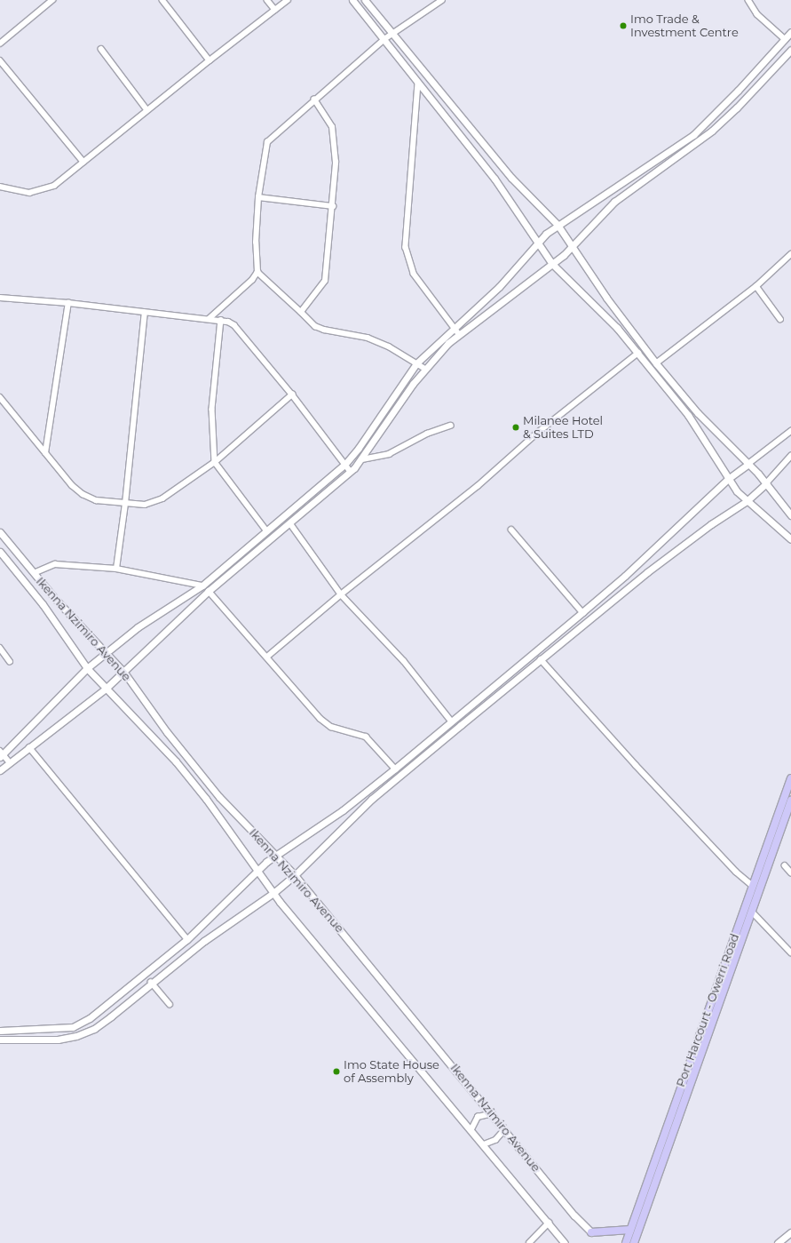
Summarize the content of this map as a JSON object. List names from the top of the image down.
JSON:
{
  "streets": {
    "main road": ["Port Harcourt - Owerri Road"],
    "street": ["Ikenna Nzimiro Avenue"]
  },
  "places": ["Imo Trade & Investment Centre", "Milanee Hotel & Suites LTD", "Imo State House of Assembly"]
}
